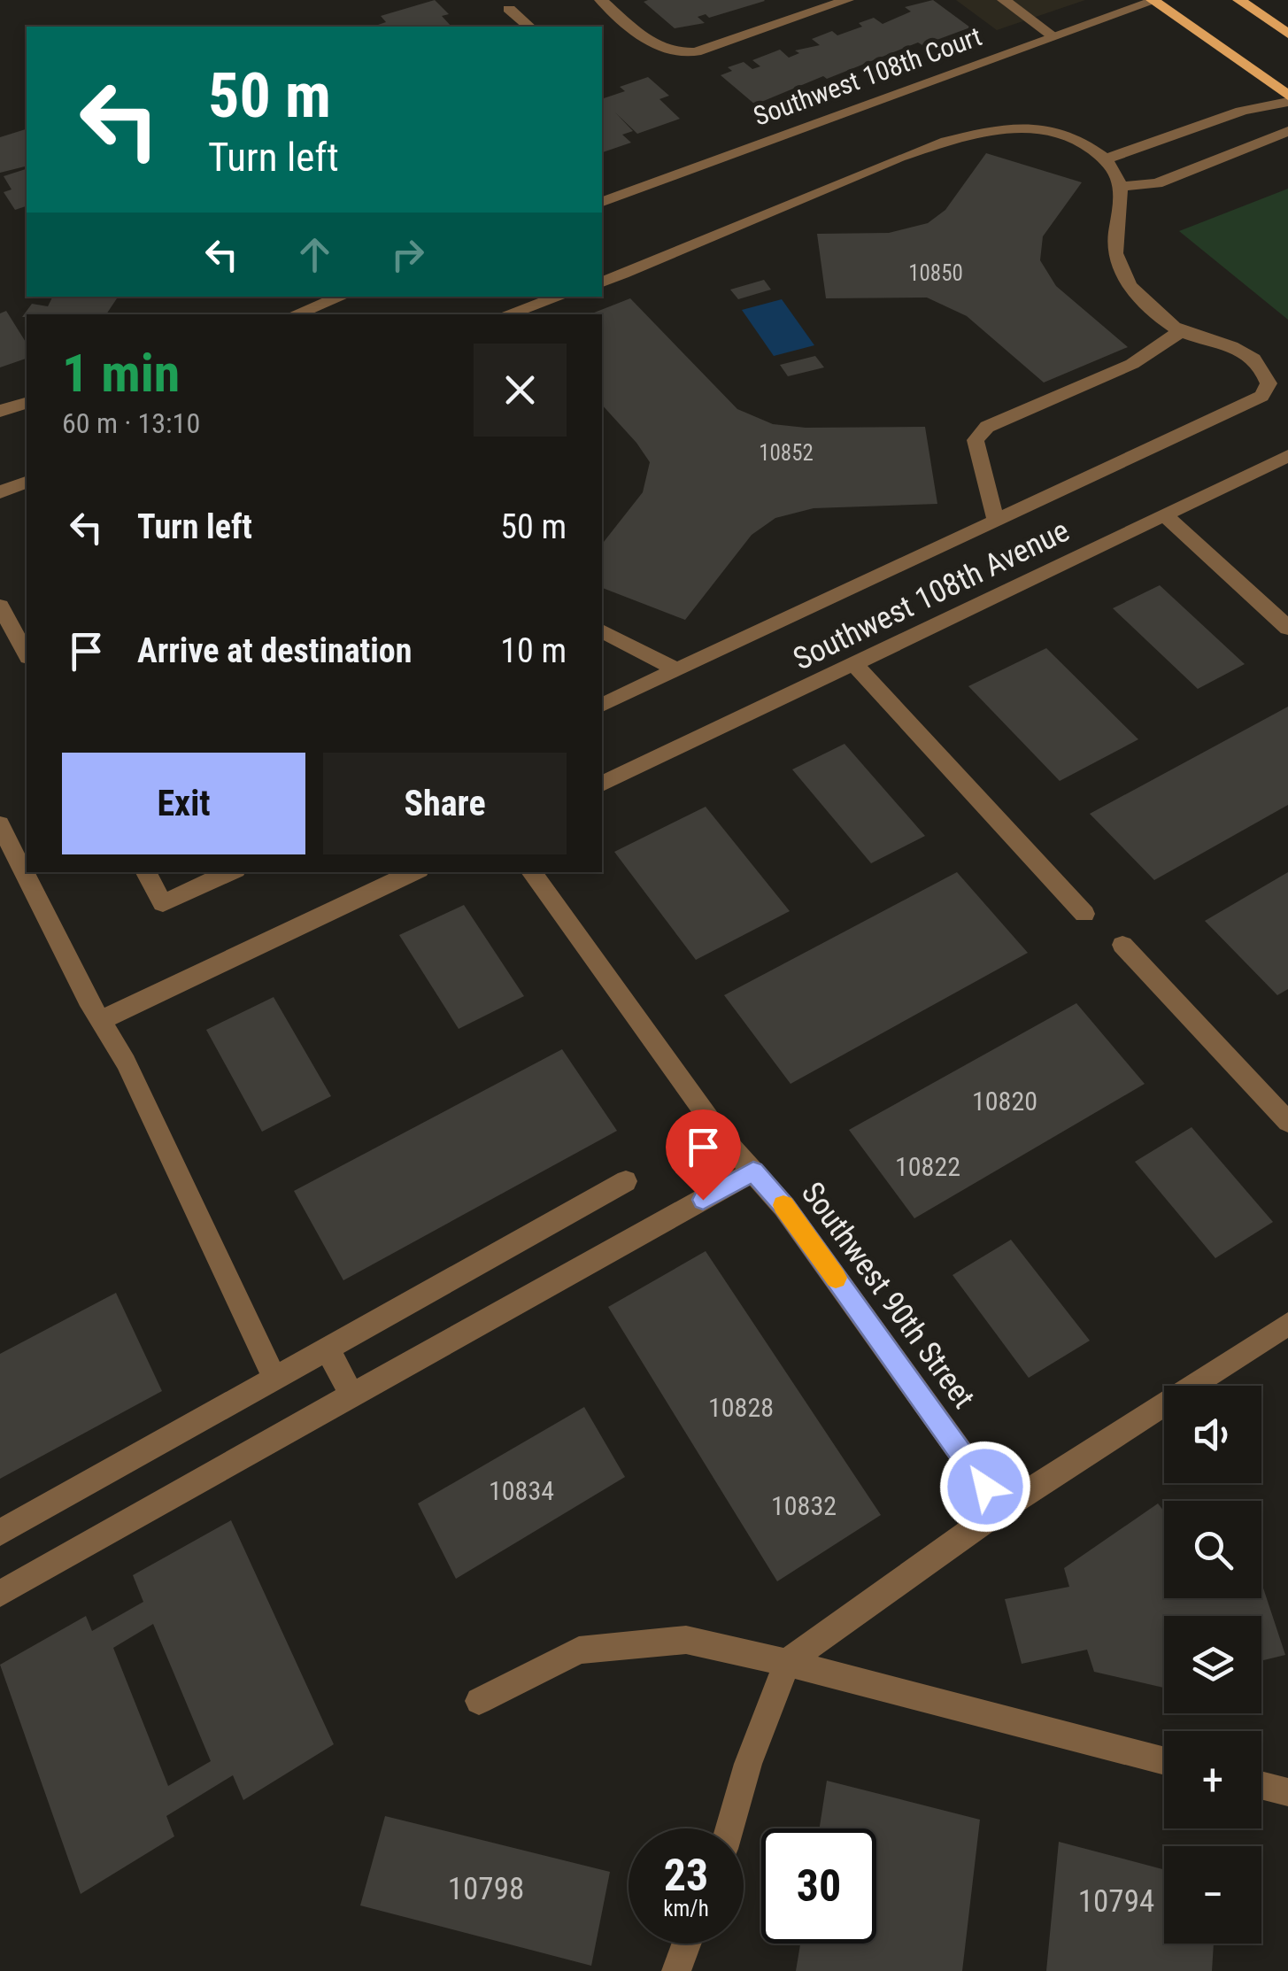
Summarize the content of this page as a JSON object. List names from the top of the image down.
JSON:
{
  "streets": {
    "street": ["Southwest 108th Court", "Southwest 108th Avenue", "Southwest 90th Street"]
  },
  "house_numbers": [
    "10850",
    "10852",
    "10820",
    "10822",
    "10828",
    "10834",
    "10832",
    "10798",
    "10794"
  ],
  "page": {
    "turn": ["50 m", "Turn left"],
    "heading": ["1 min", "60 m · 13:10"],
    "list": [
      {
        "name": "Turn left",
        "value": "50 m"
      },
      {
        "name": "Arrive at destination",
        "value": "10 m"
      }
    ],
    "buttons": ["Exit", "Share"],
    "map_buttons": ["+", "−"],
    "speed": "23 km/h",
    "limit": "30"
  }
}
